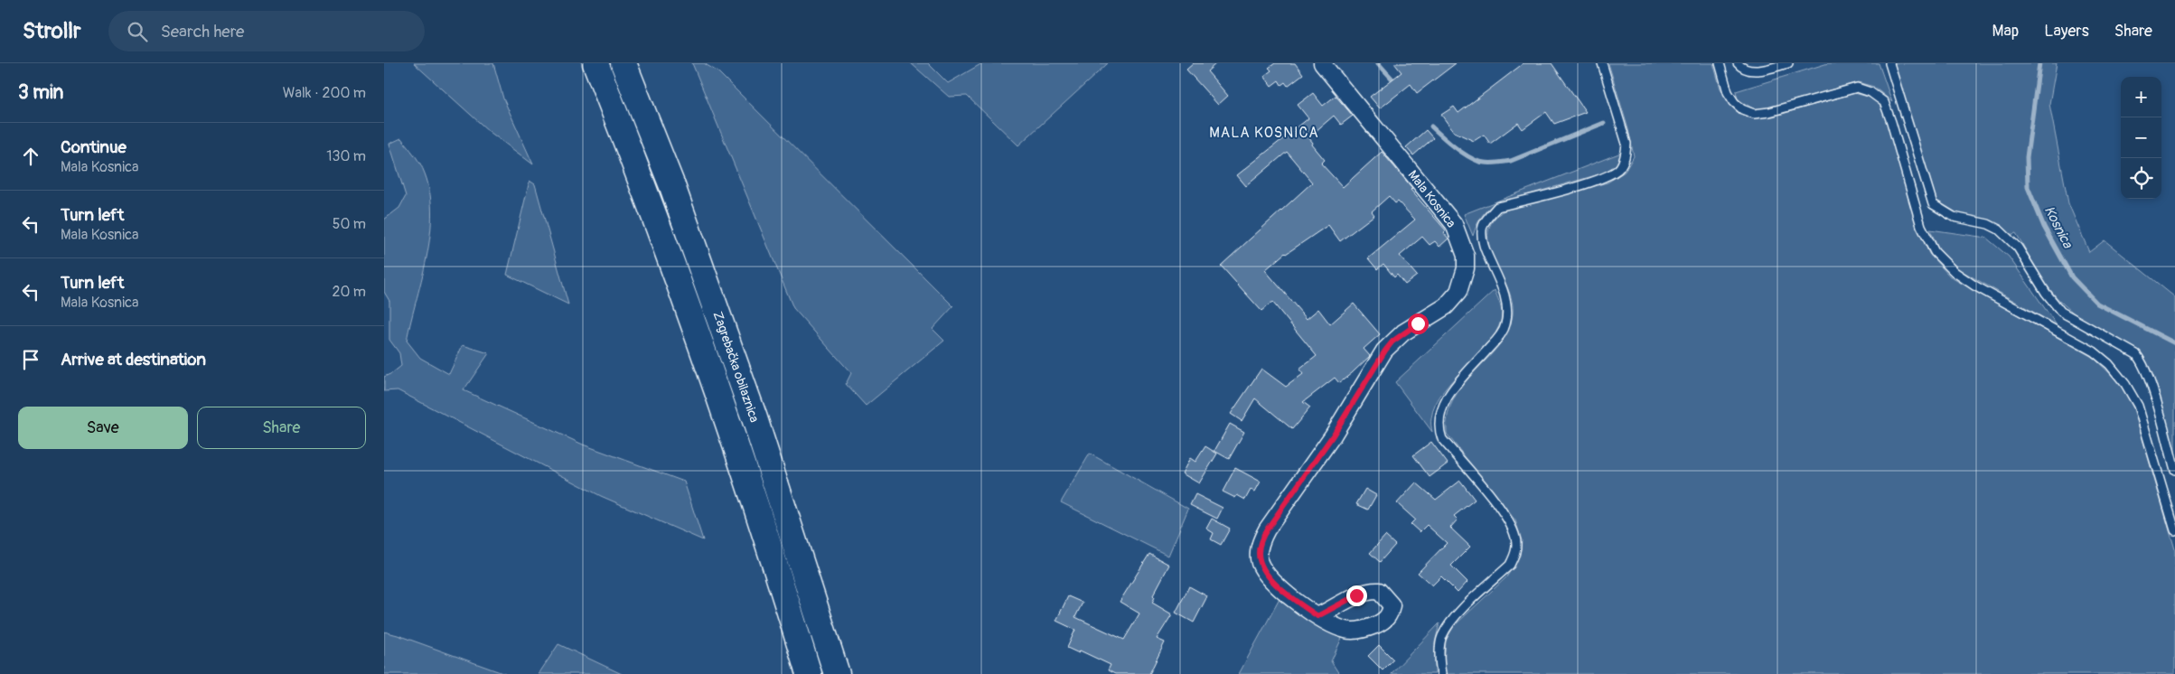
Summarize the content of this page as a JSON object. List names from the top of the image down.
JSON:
{
  "streets": {
    "highway": ["Zagrebačka obilaznica"],
    "street": ["Mala Kosnica"]
  },
  "districts": ["MALA KOSNICA"],
  "water": ["Kosnica"],
  "page": {
    "header": "Strollr",
    "search": "Search here",
    "nav": ["Map", "Layers", "Share"],
    "heading": ["3 min", "Walk · 200 m"],
    "map_buttons": ["+", "−"],
    "list": [
      ["Continue", "Mala Kosnica", "130 m"],
      ["Turn left", "Mala Kosnica", "50 m"],
      ["Turn left", "Mala Kosnica", "20 m"],
      "Arrive at destination"
    ],
    "buttons": ["Save", "Share"]
  }
}
